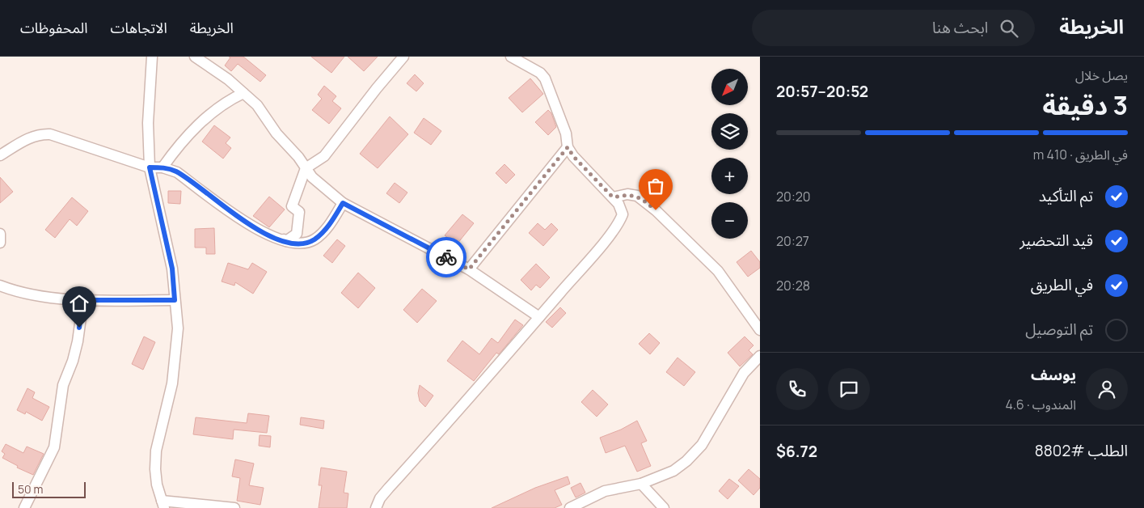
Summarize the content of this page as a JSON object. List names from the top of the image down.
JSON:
{
  "scale_bar": "50 m",
  "north": "bottom left",
  "page": {
    "header": "الخريطة",
    "search": "ابحث هنا",
    "nav": ["الخريطة", "الاتجاهات", "المحفوظات"],
    "heading": ["3 دقيقة", "يصل خلال", "20:52–20:57"],
    "panel": [
      "يوسف",
      "المندوب · 4.6",
      "الطلب #8802",
      "$6.72"
    ],
    "map_buttons": ["+", "−"],
    "bar": "في الطريق · 410 m",
    "list": [
      ["تم التأكيد", "20:20"],
      ["قيد التحضير", "20:27"],
      ["في الطريق", "20:28"],
      "تم التوصيل"
    ],
    "scale": "50 m"
  }
}
